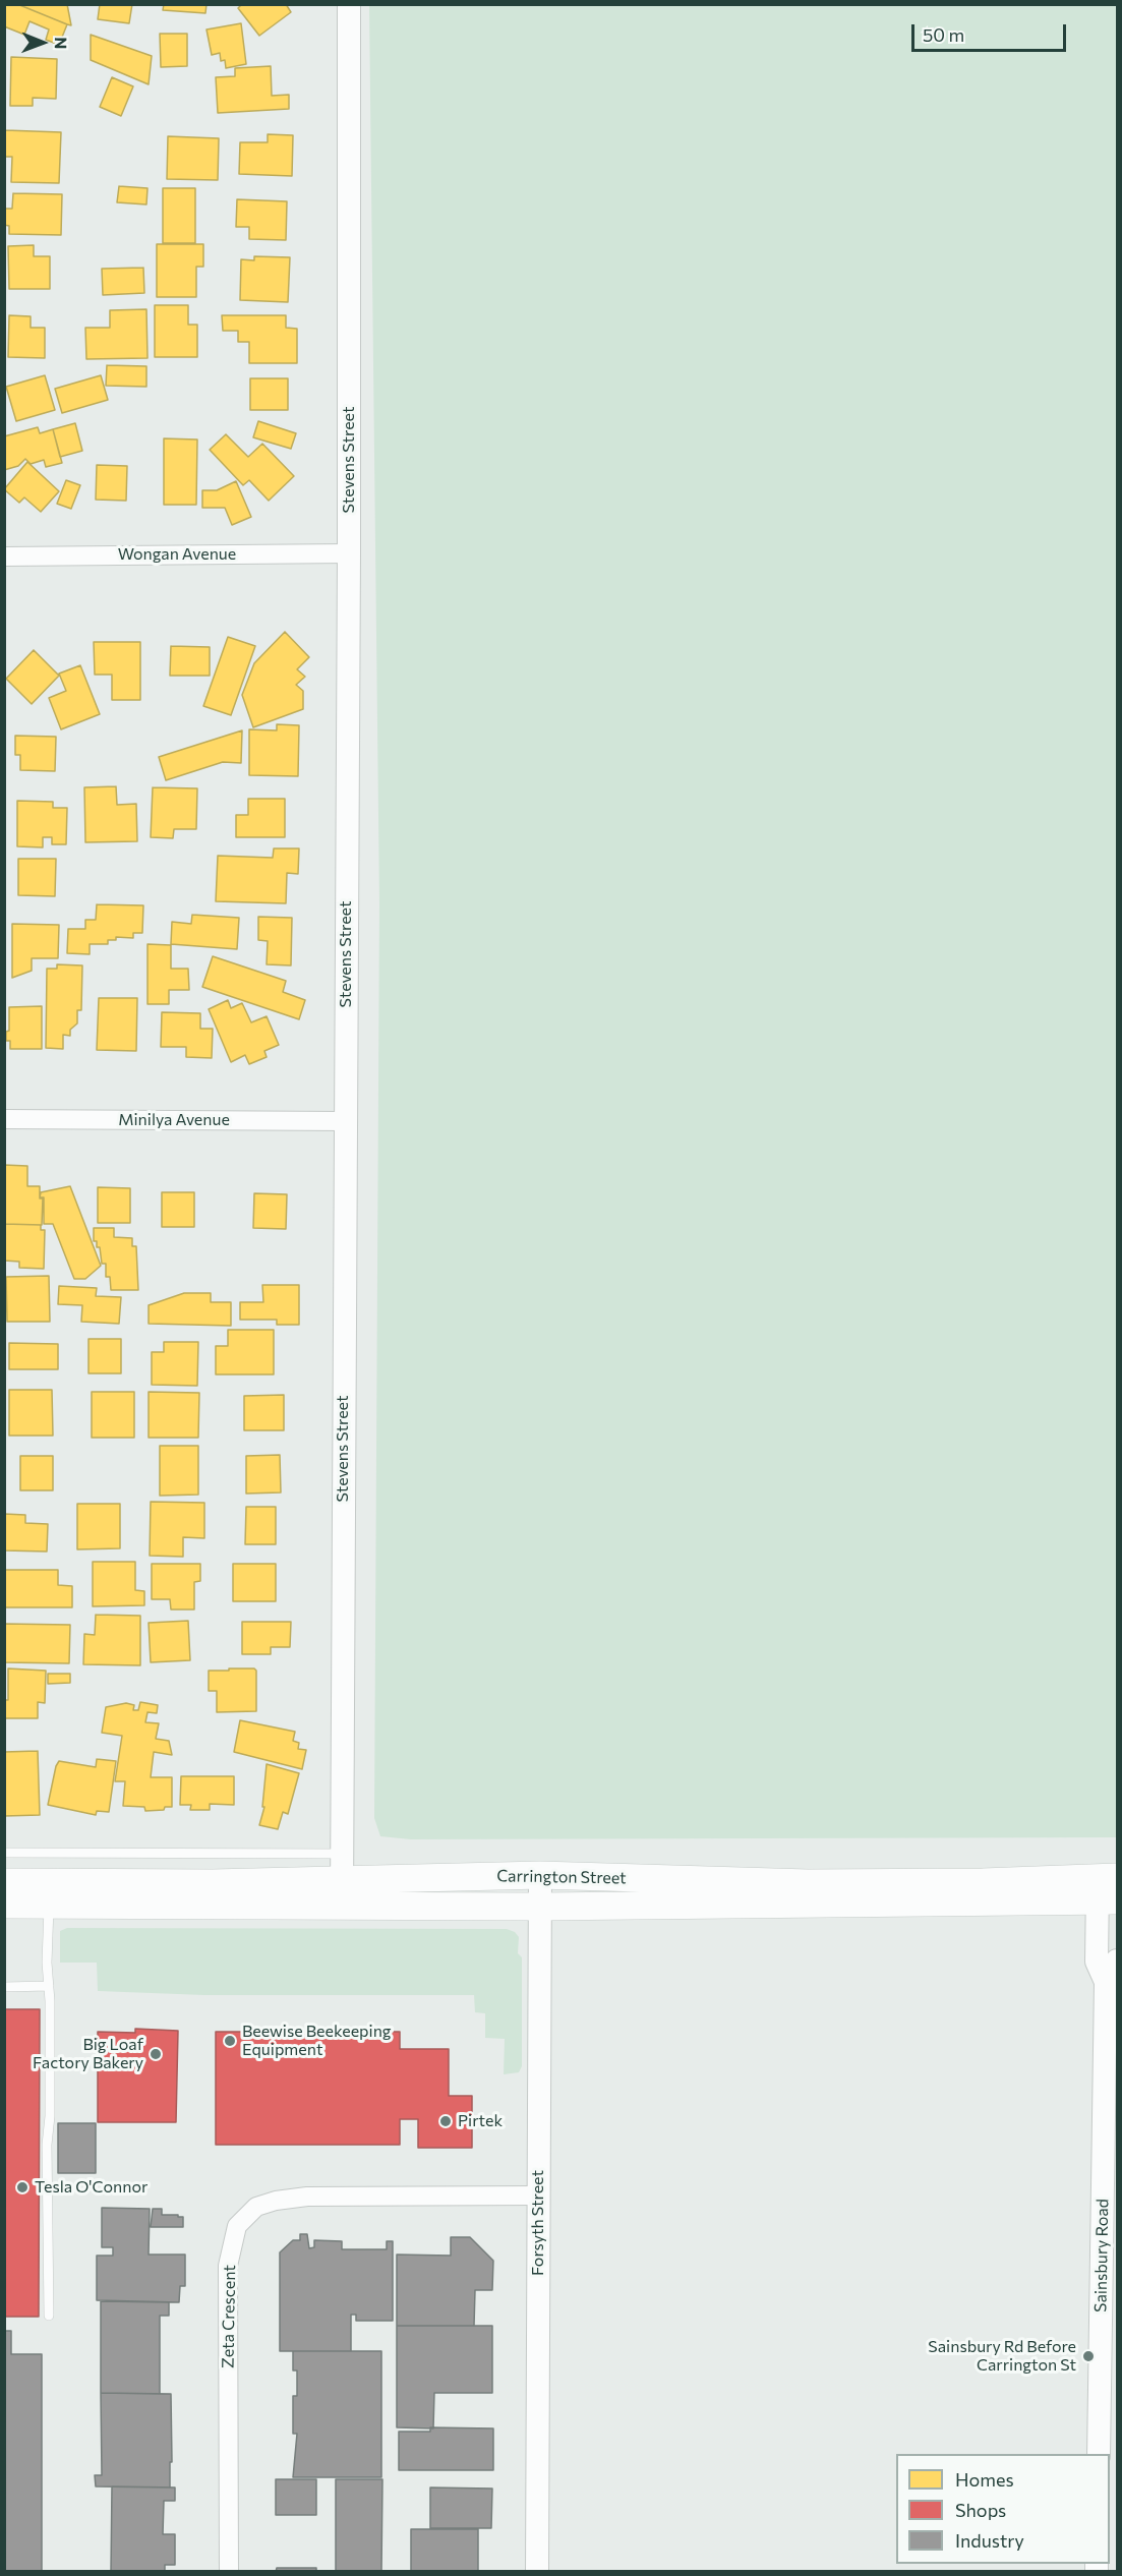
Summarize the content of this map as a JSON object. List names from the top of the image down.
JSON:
{
  "streets": {
    "main road": ["Carrington Street"],
    "street": [
      "Stevens Street",
      "Wongan Avenue",
      "Minilya Avenue",
      "Forsyth Street",
      "Sainsbury Road",
      "Zeta Crescent"
    ]
  },
  "crossings": [
    ["Stevens Street", "Wongan Avenue"],
    ["Stevens Street", "Minilya Avenue"],
    ["Stevens Street", "Carrington Street"],
    ["Carrington Street", "Forsyth Street"],
    ["Carrington Street", "Sainsbury Road"],
    ["Forsyth Street", "Zeta Crescent"]
  ],
  "places": [
    "Beewise Beekeeping Equipment",
    "Big Loaf Factory Bakery",
    "Pirtek",
    "Tesla O'Connor",
    "Sainsbury Rd Before Carrington St"
  ],
  "legend": ["Homes", "Shops", "Industry"],
  "scale_bar": "50 m",
  "north": "right"
}
